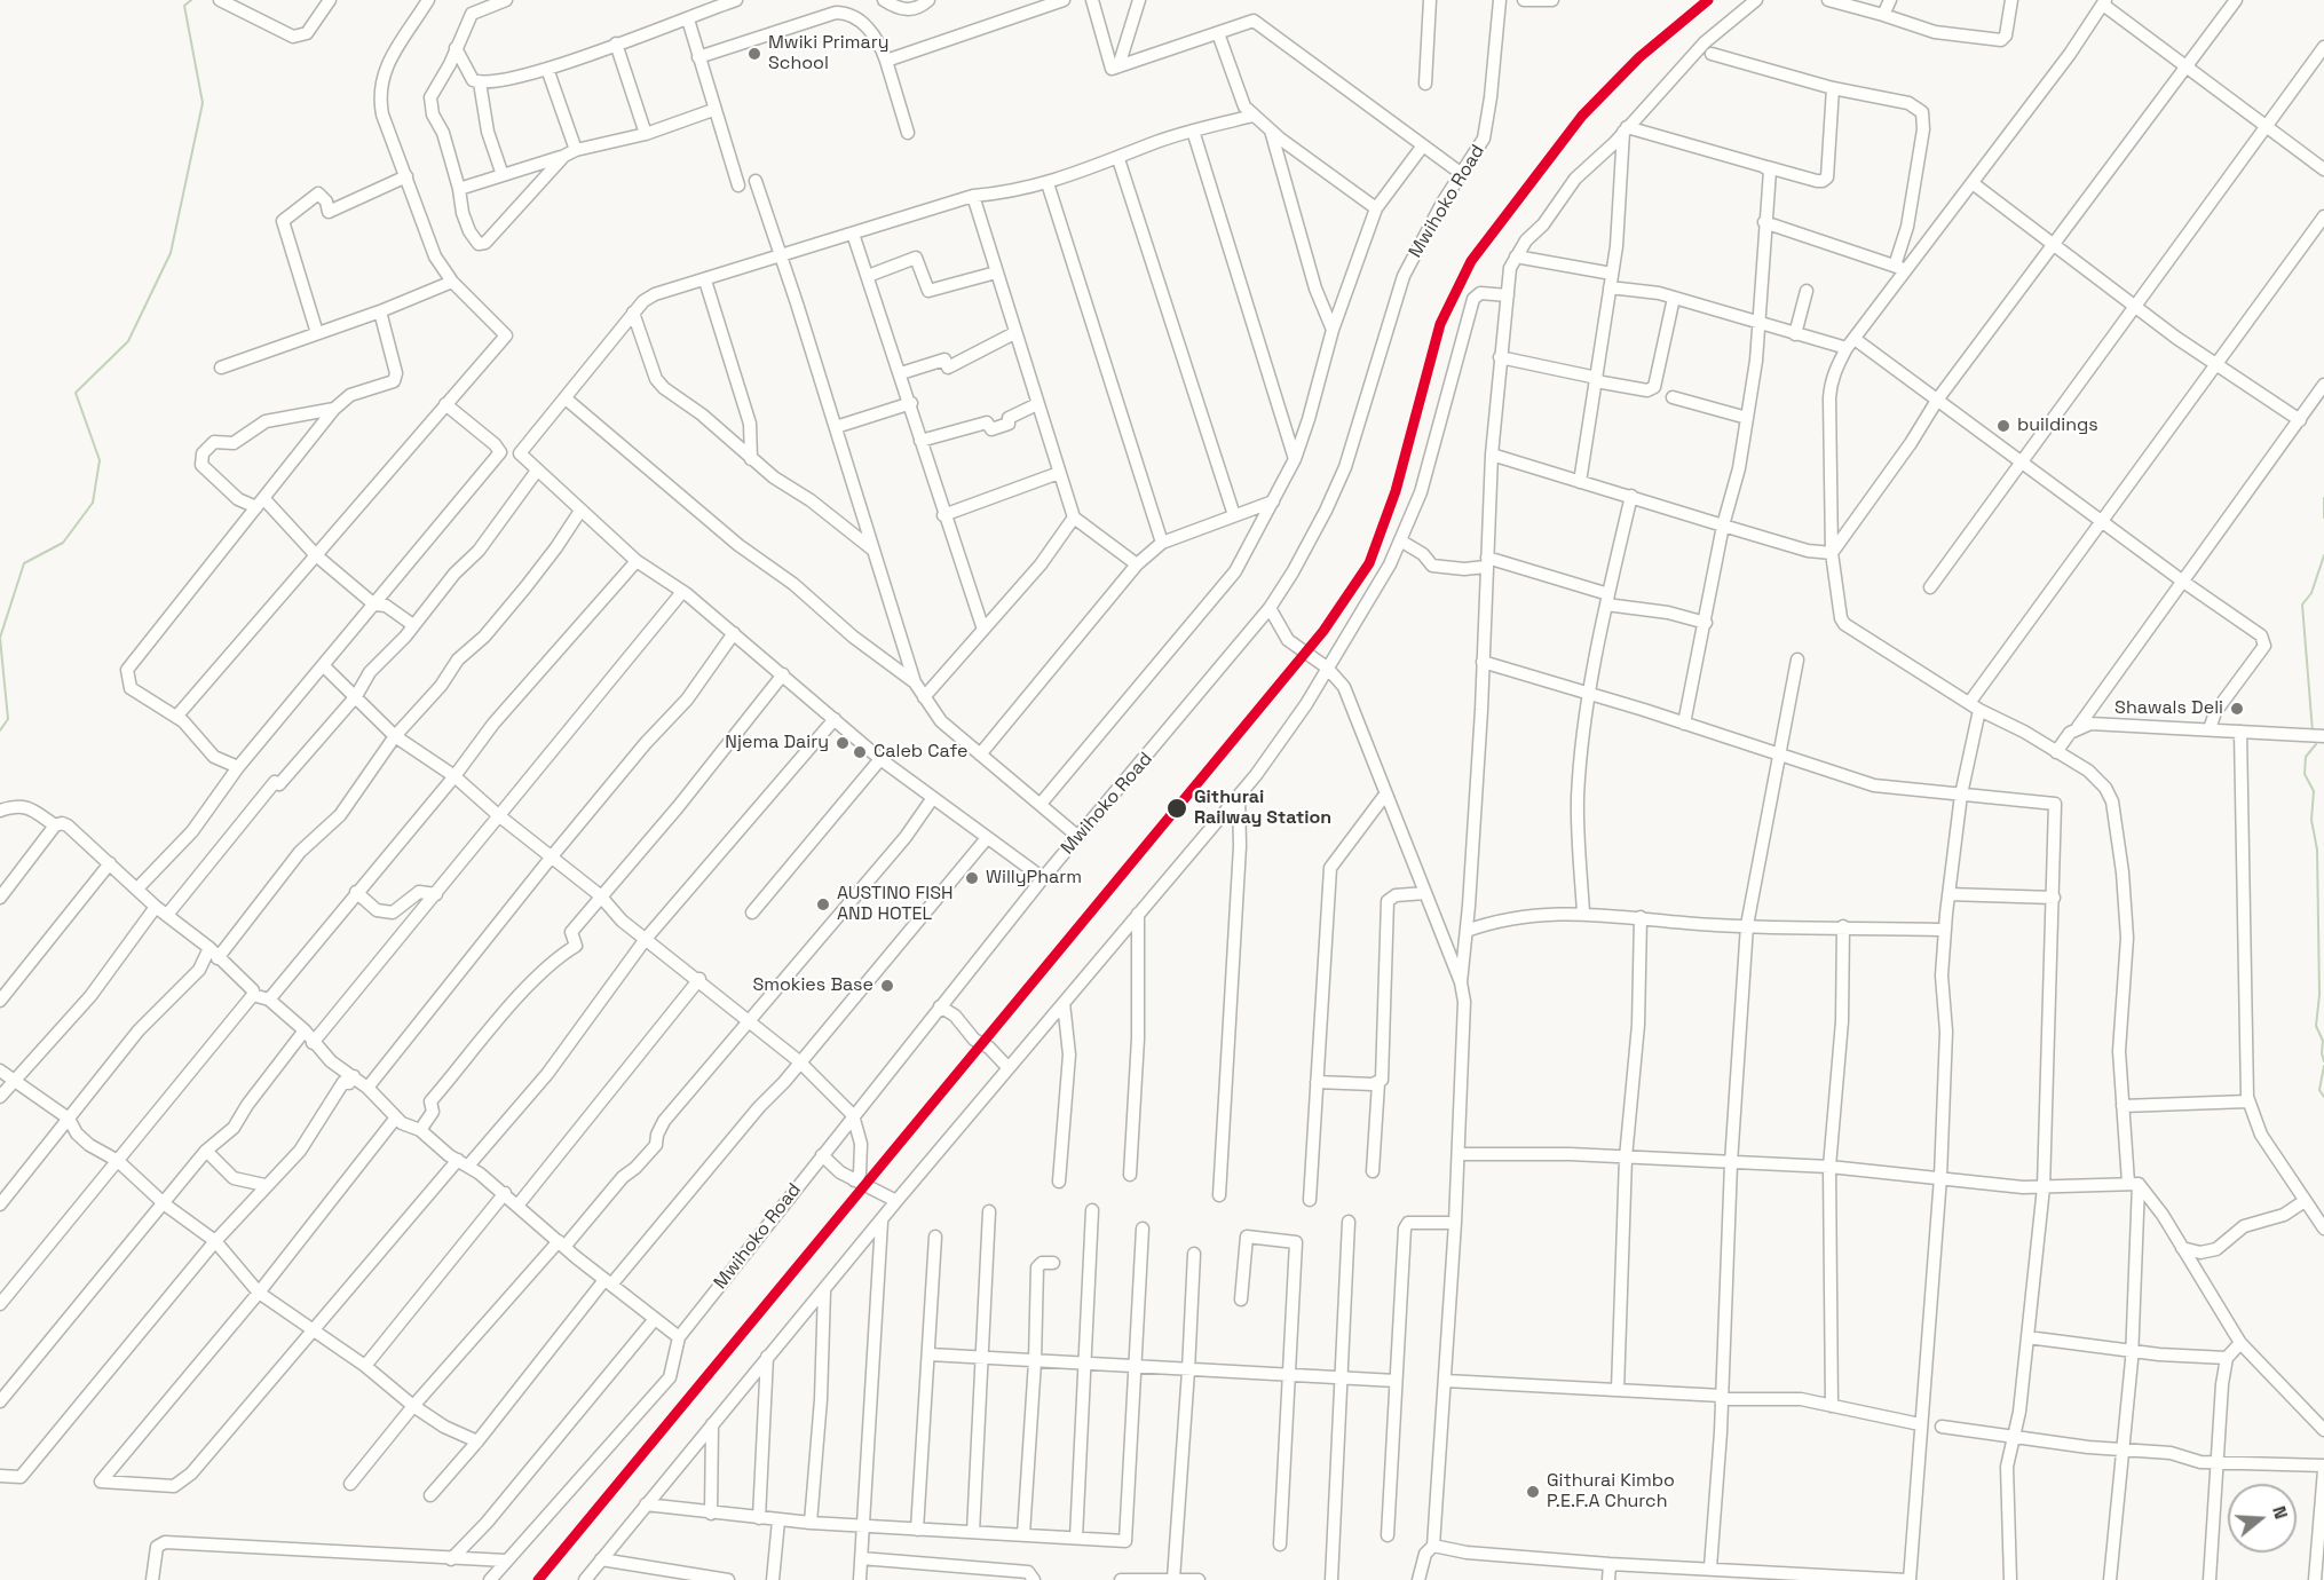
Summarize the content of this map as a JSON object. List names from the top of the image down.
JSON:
{
  "streets": {
    "street": ["Mwihoko Road"]
  },
  "places": [
    "Mwiki Primary School",
    "buildings",
    "Shawals Deli",
    "Njema Dairy",
    "Caleb Cafe",
    "Githurai Railway Station",
    "WillyPharm",
    "AUSTINO FISH AND HOTEL",
    "Smokies Base",
    "Githurai Kimbo P.E.F.A Church"
  ],
  "north": "right"
}
